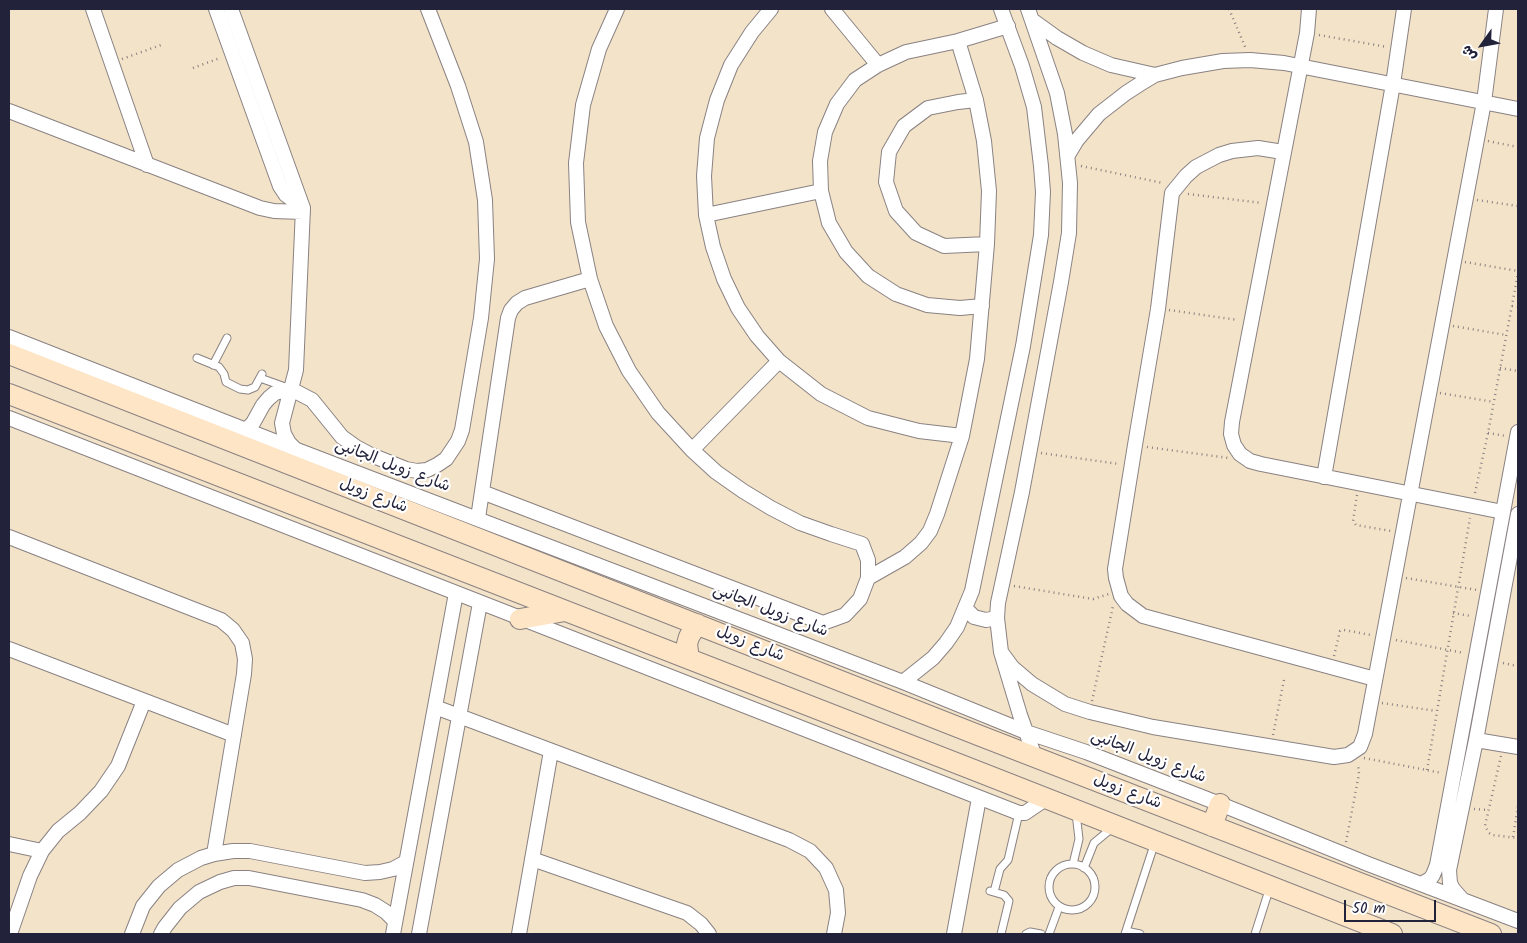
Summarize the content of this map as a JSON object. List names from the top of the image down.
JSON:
{
  "streets": {
    "main road": ["شارع زويل"],
    "street": ["شارع زويل الجانبى"]
  },
  "crossings": [
    ["شارع زويل الجانبى", "شارع زويل"]
  ],
  "scale_bar": "50 m",
  "north": "bottom left"
}
